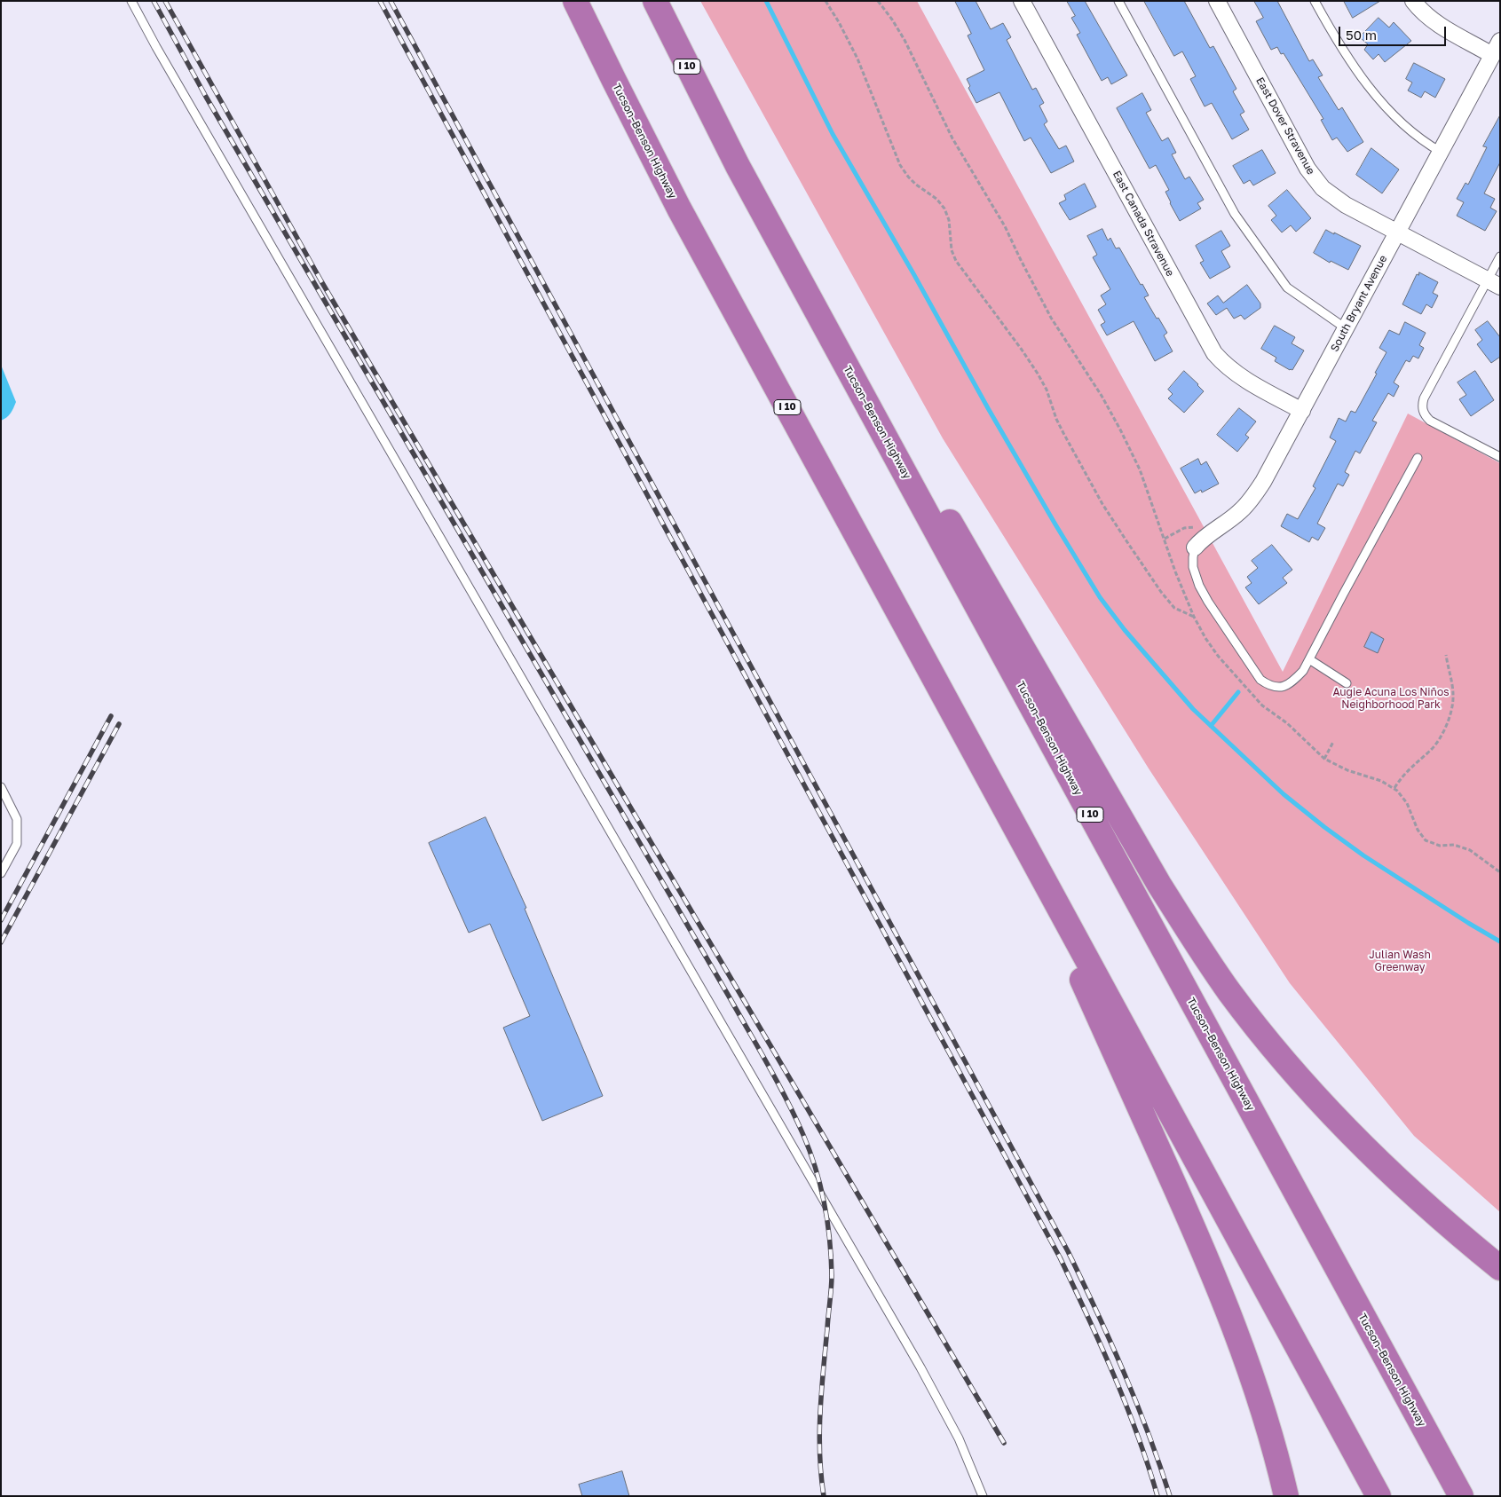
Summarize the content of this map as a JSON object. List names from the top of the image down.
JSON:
{
  "streets": {
    "highway": ["I 10", "Tucson–Benson Highway"],
    "street": ["East Dover Stravenue", "East Canada Stravenue", "South Bryant Avenue"]
  },
  "crossings": [
    ["East Dover Stravenue", "South Bryant Avenue"],
    ["East Canada Stravenue", "South Bryant Avenue"]
  ],
  "parks": ["Augie Acuna Los Niños Neighborhood Park", "Julian Wash Greenway"],
  "scale_bar": "50 m"
}
